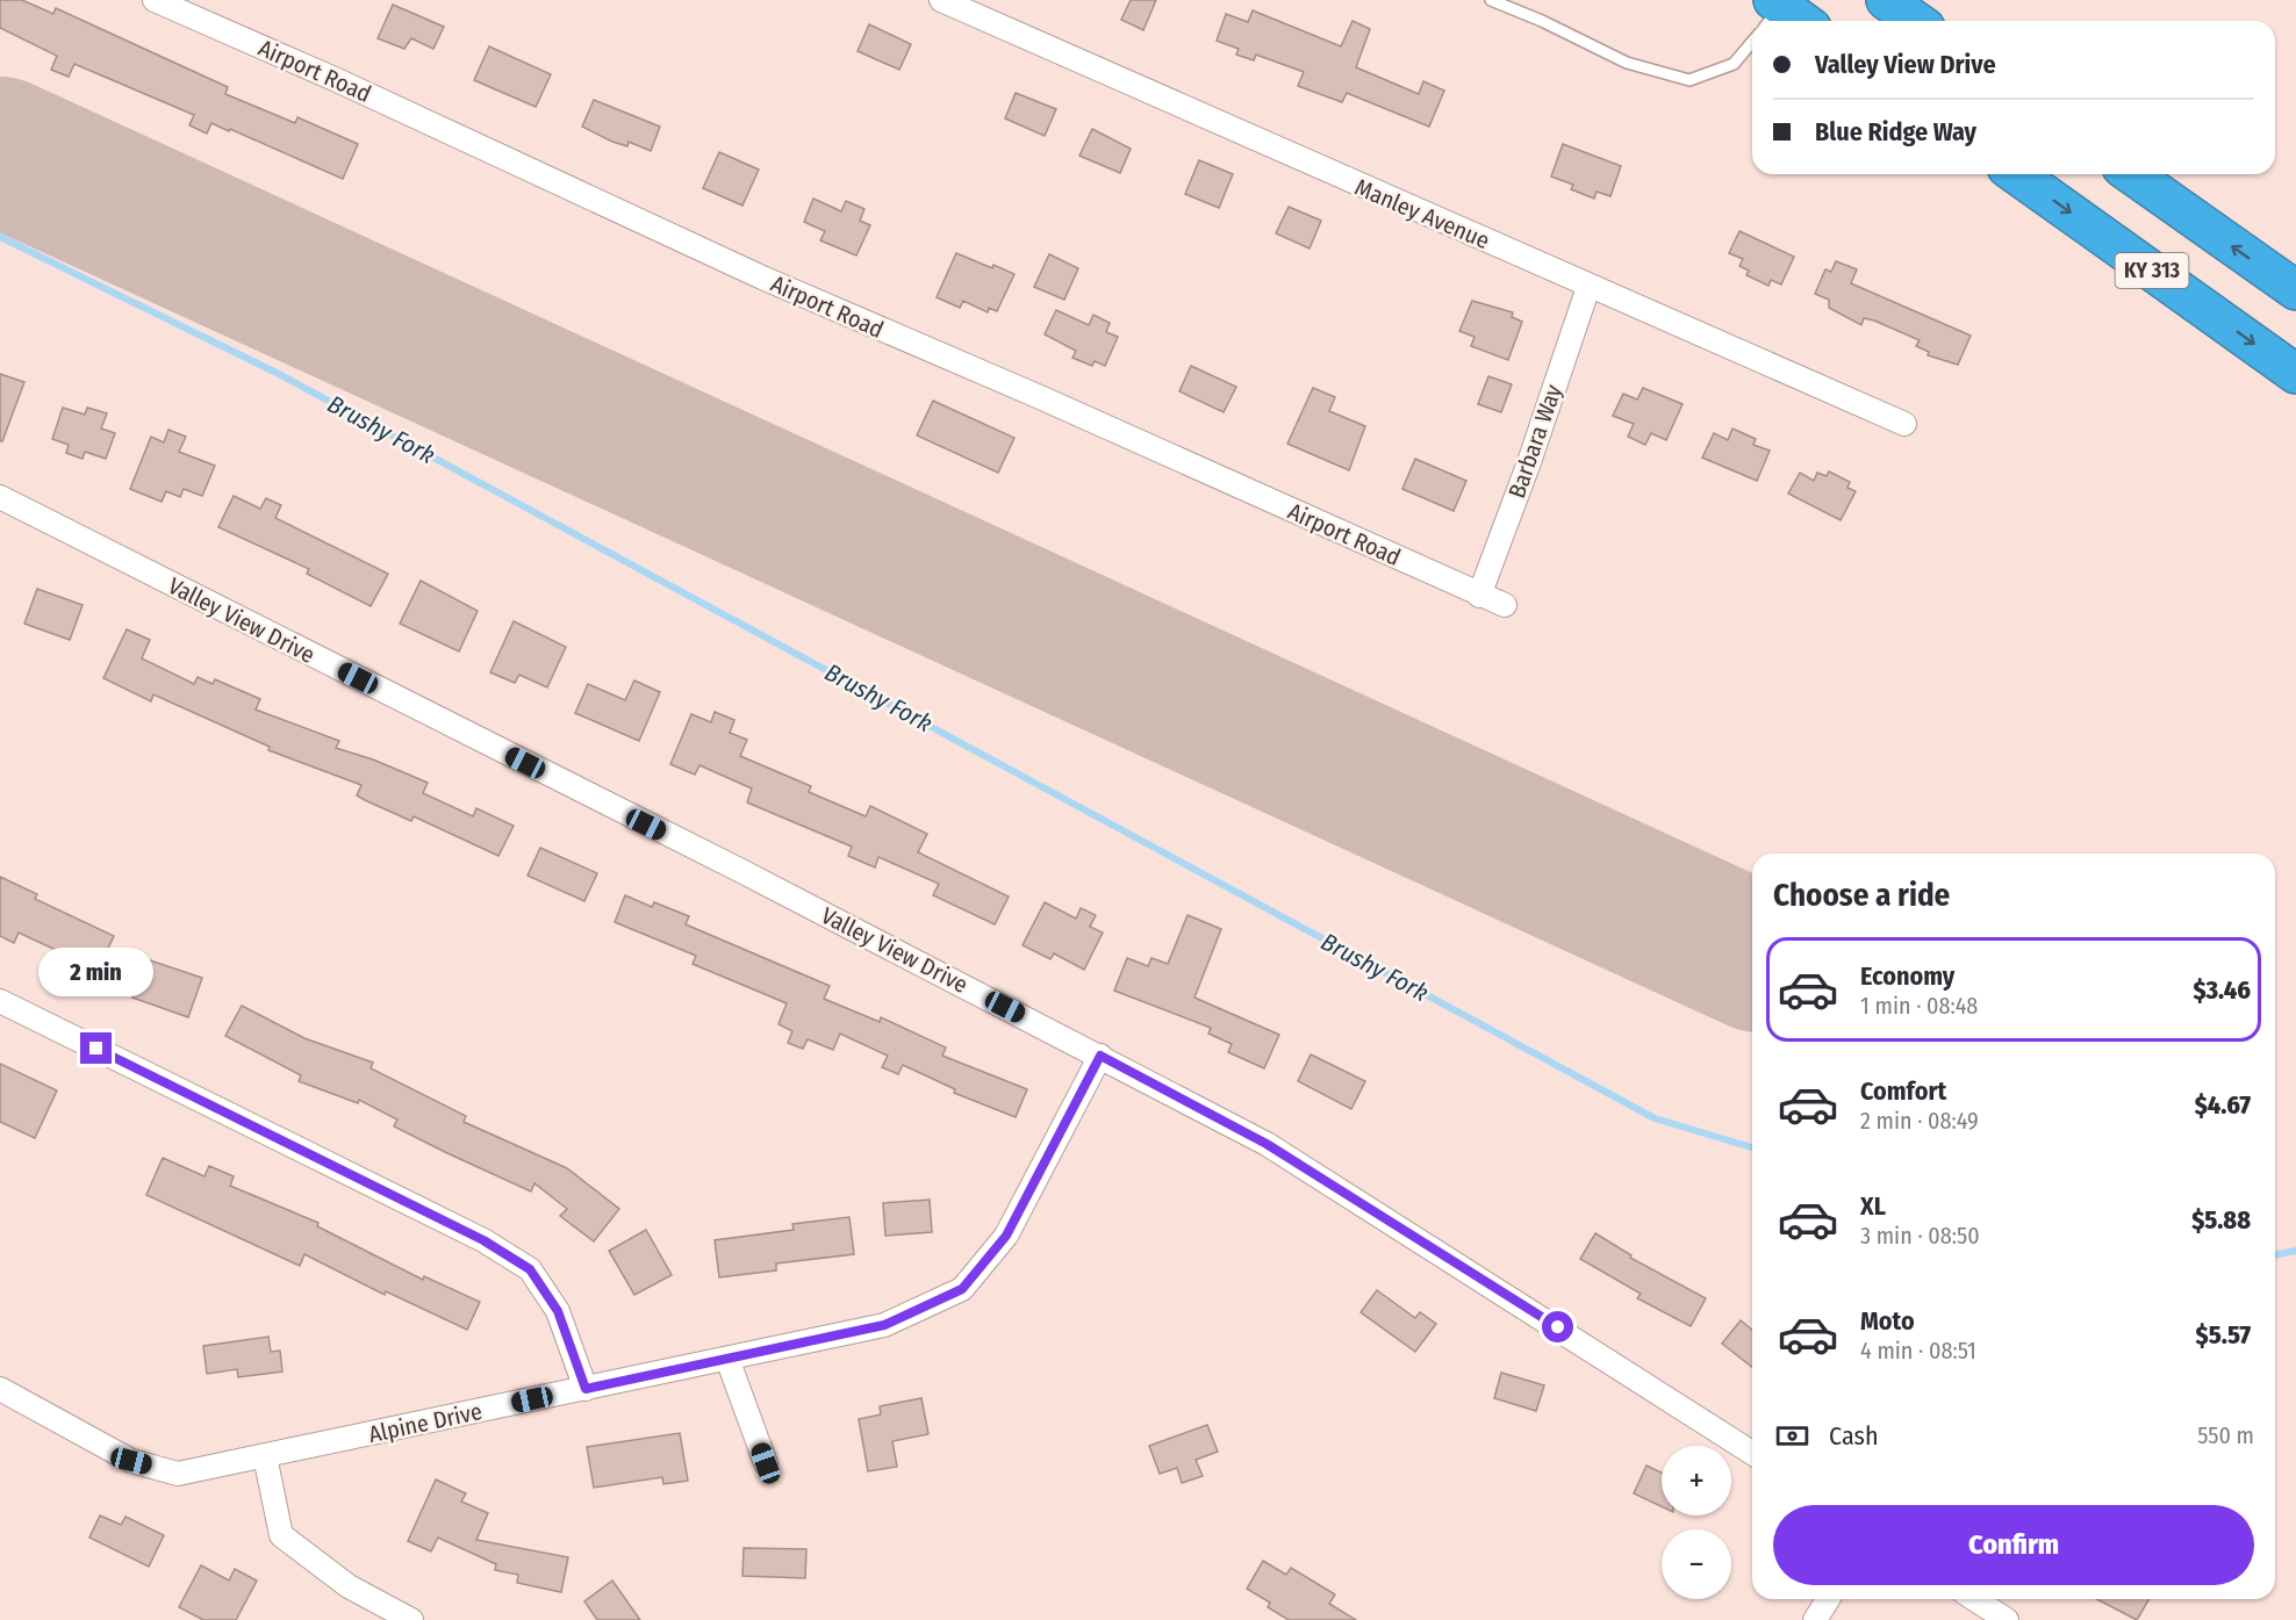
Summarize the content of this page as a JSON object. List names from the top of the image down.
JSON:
{
  "streets": {
    "highway": ["KY 313"],
    "street": [
      "Airport Road",
      "Manley Avenue",
      "Barbara Way",
      "Valley View Drive",
      "Alpine Drive"
    ]
  },
  "crossings": [
    ["Airport Road", "Barbara Way"],
    ["Manley Avenue", "Barbara Way"],
    ["Valley View Drive", "Alpine Drive"]
  ],
  "water": ["Brushy Fork"],
  "page": {
    "banner": ["Valley View Drive", "Blue Ridge Way"],
    "heading": "Choose a ride",
    "list": [
      {
        "name": "Economy",
        "note": "1 min · 08:48",
        "value": "$3.46"
      },
      {
        "name": "Comfort",
        "note": "2 min · 08:49",
        "value": "$4.67"
      },
      {
        "name": "XL",
        "note": "3 min · 08:50",
        "value": "$5.88"
      },
      {
        "name": "Moto",
        "note": "4 min · 08:51",
        "value": "$5.57"
      }
    ],
    "bubble": "2 min",
    "pay": ["Cash", "550 m"],
    "map_buttons": ["+", "−"],
    "buttons": "Confirm"
  }
}
